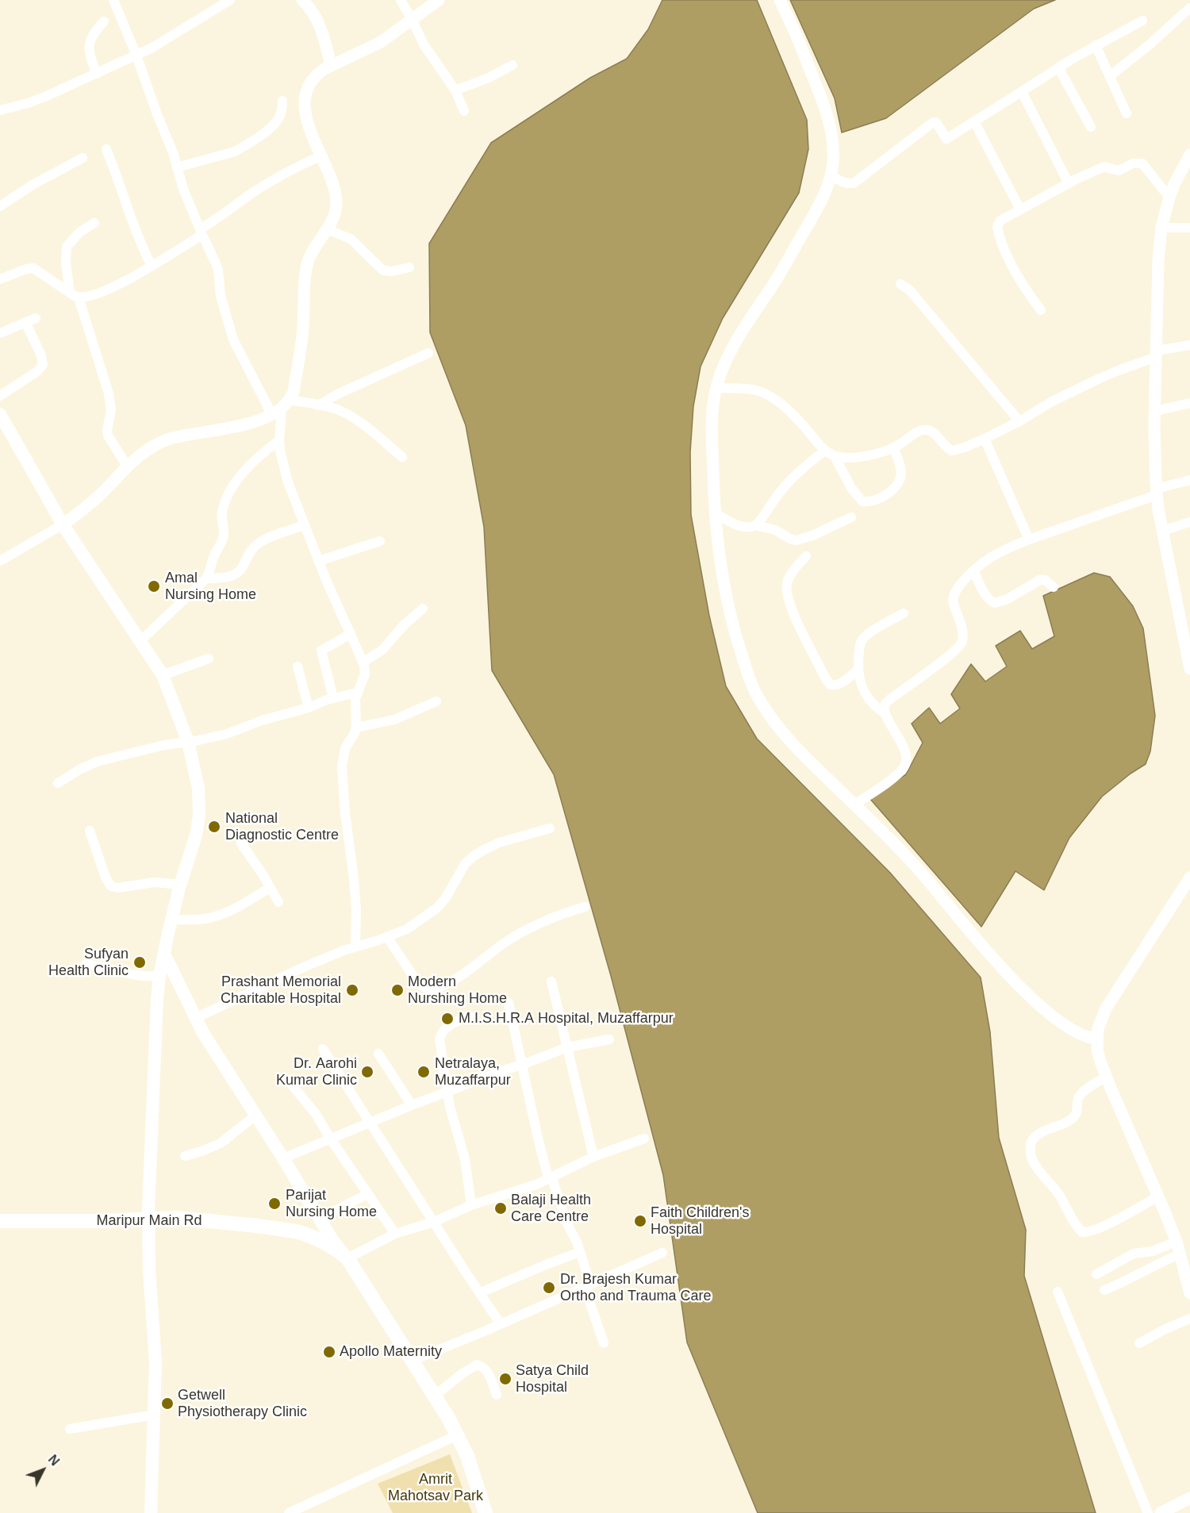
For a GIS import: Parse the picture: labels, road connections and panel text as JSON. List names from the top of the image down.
{
  "streets": {
    "main road": ["Maripur Main Rd"]
  },
  "parks": ["Amrit Mahotsav Park"],
  "places": [
    "Amal Nursing Home",
    "National Diagnostic Centre",
    "Sufyan Health Clinic",
    "Prashant Memorial Charitable Hospital",
    "Modern Nurshing Home",
    "M.I.S.H.R.A Hospital, Muzaffarpur",
    "Dr. Aarohi Kumar Clinic",
    "Netralaya, Muzaffarpur",
    "Parijat Nursing Home",
    "Balaji Health Care Centre",
    "Faith Children's Hospital",
    "Dr. Brajesh Kumar Ortho and Trauma Care",
    "Apollo Maternity",
    "Satya Child Hospital",
    "Getwell Physiotherapy Clinic"
  ],
  "north": "top right"
}
